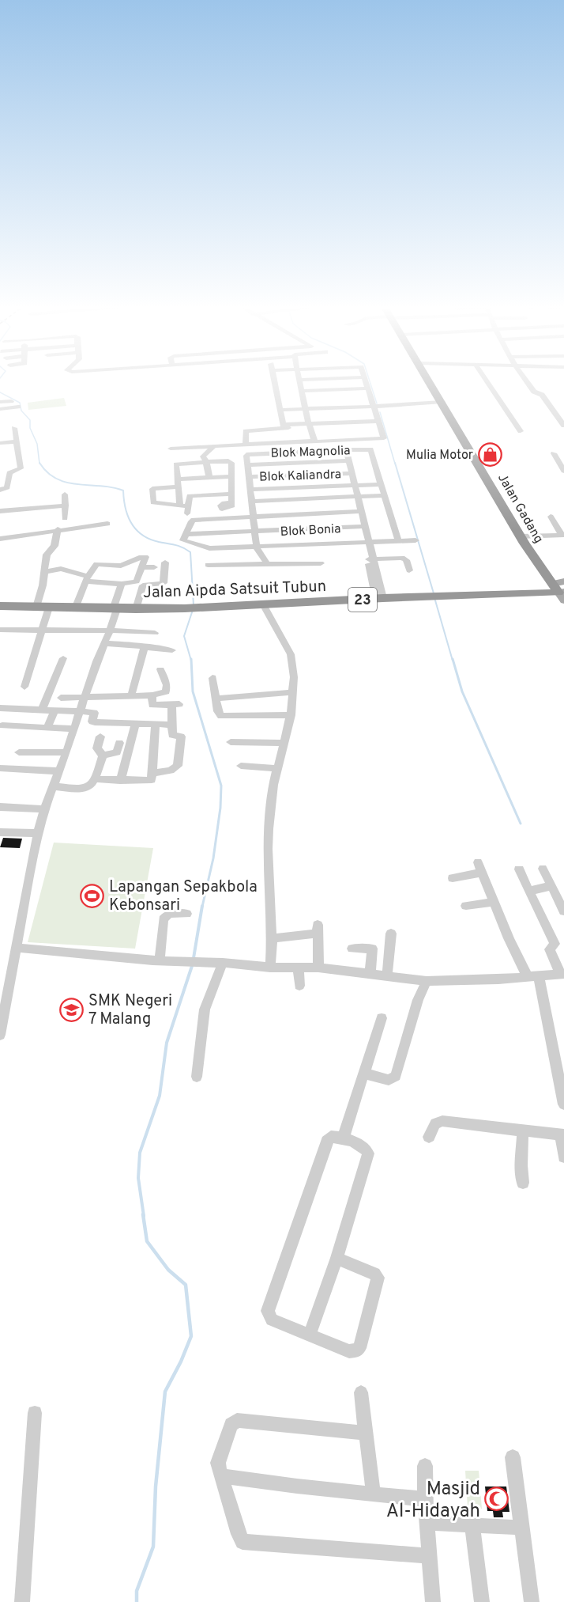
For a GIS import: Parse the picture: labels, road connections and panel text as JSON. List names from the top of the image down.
{
  "streets": {
    "highway": ["Jalan Gadang", "Jalan Aipda Satsuit Tubun", "23"],
    "street": ["Blok Magnolia", "Blok Kaliandra", "Blok Bonia"]
  },
  "crossings": [
    ["Jalan Gadang", "Jalan Aipda Satsuit Tubun"]
  ],
  "places": {
    "shop": ["Mulia Motor"],
    "sports": ["Lapangan Sepakbola Kebonsari"],
    "school or university": ["SMK Negeri 7 Malang"],
    "mosque": ["Masjid Al-Hidayah"]
  }
}
